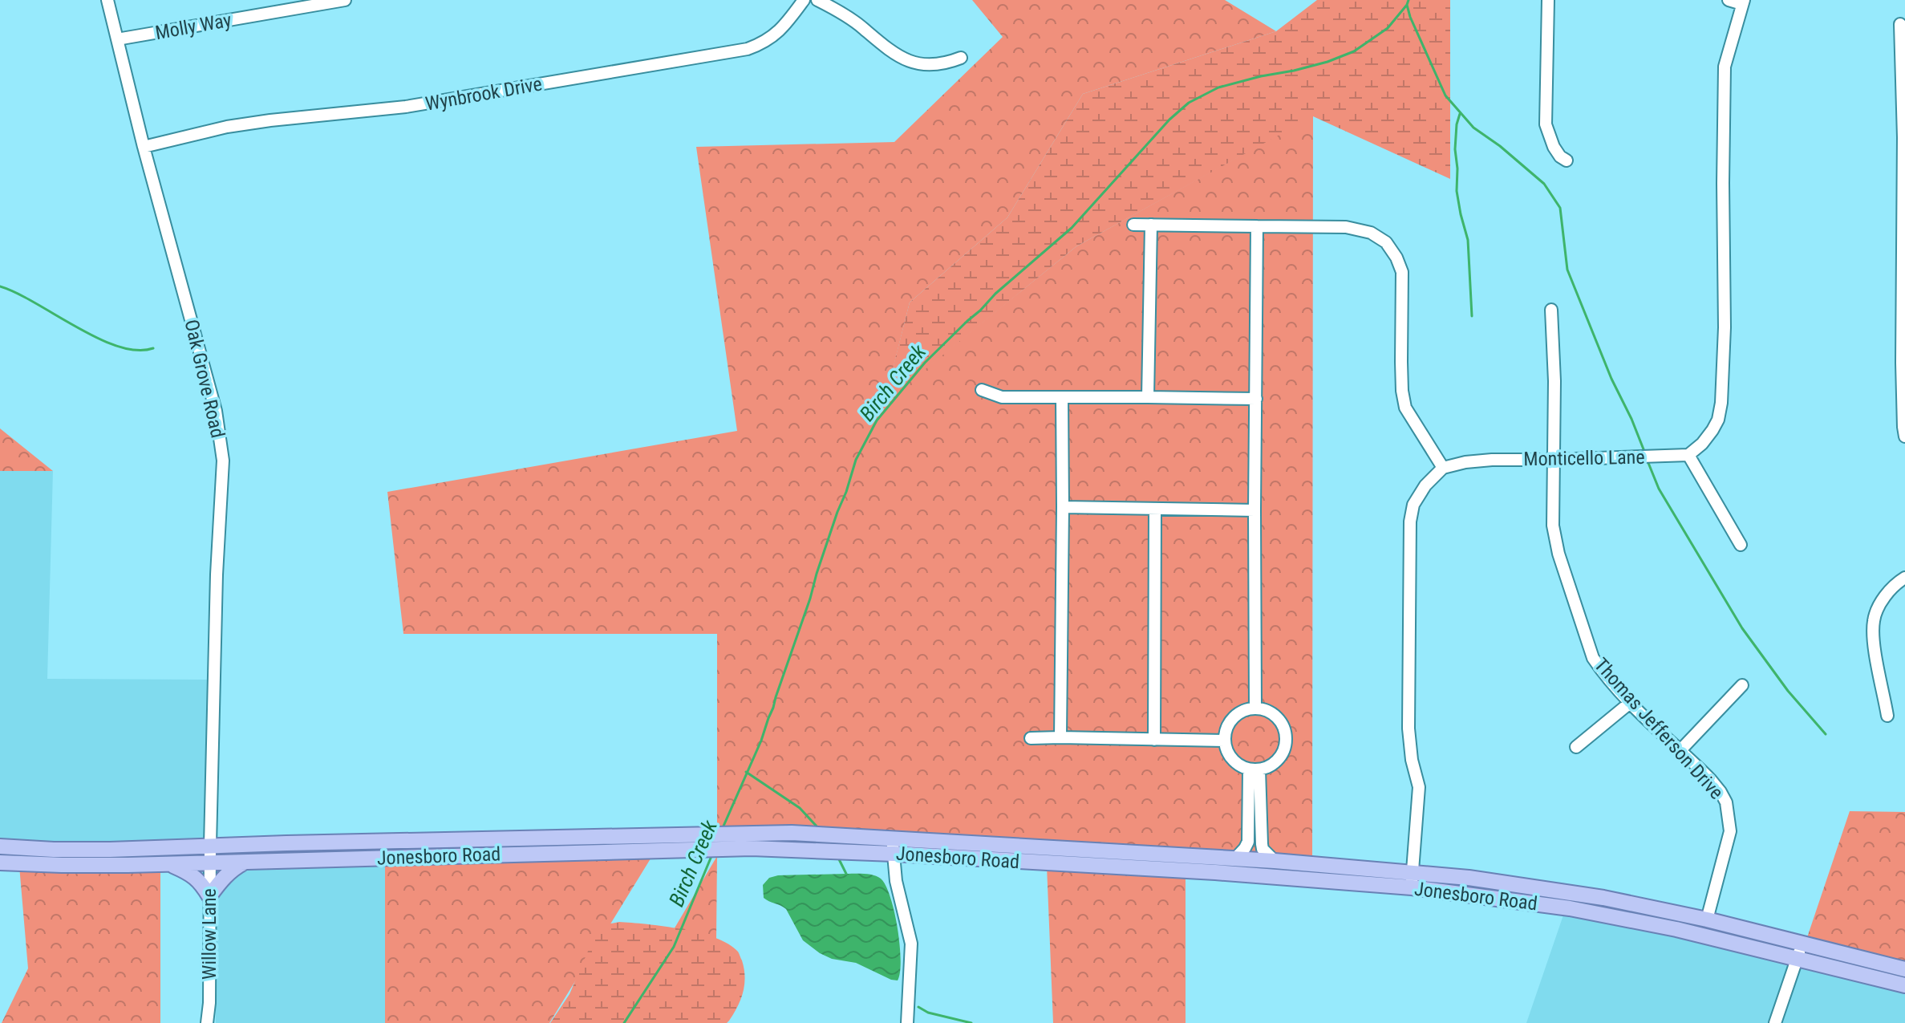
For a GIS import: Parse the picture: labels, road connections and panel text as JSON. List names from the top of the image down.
{
  "streets": {
    "main road": ["Jonesboro Road"],
    "street": [
      "Molly Way",
      "Wynbrook Drive",
      "Oak Grove Road",
      "Monticello Lane",
      "Thomas Jefferson Drive",
      "Willow Lane"
    ]
  },
  "crossings": [
    ["Molly Way", "Oak Grove Road"],
    ["Wynbrook Drive", "Oak Grove Road"],
    ["Oak Grove Road", "Jonesboro Road"],
    ["Oak Grove Road", "Willow Lane"],
    ["Monticello Lane", "Thomas Jefferson Drive"],
    ["Thomas Jefferson Drive", "Jonesboro Road"],
    ["Jonesboro Road", "Willow Lane"]
  ],
  "water": ["Birch Creek"]
}
